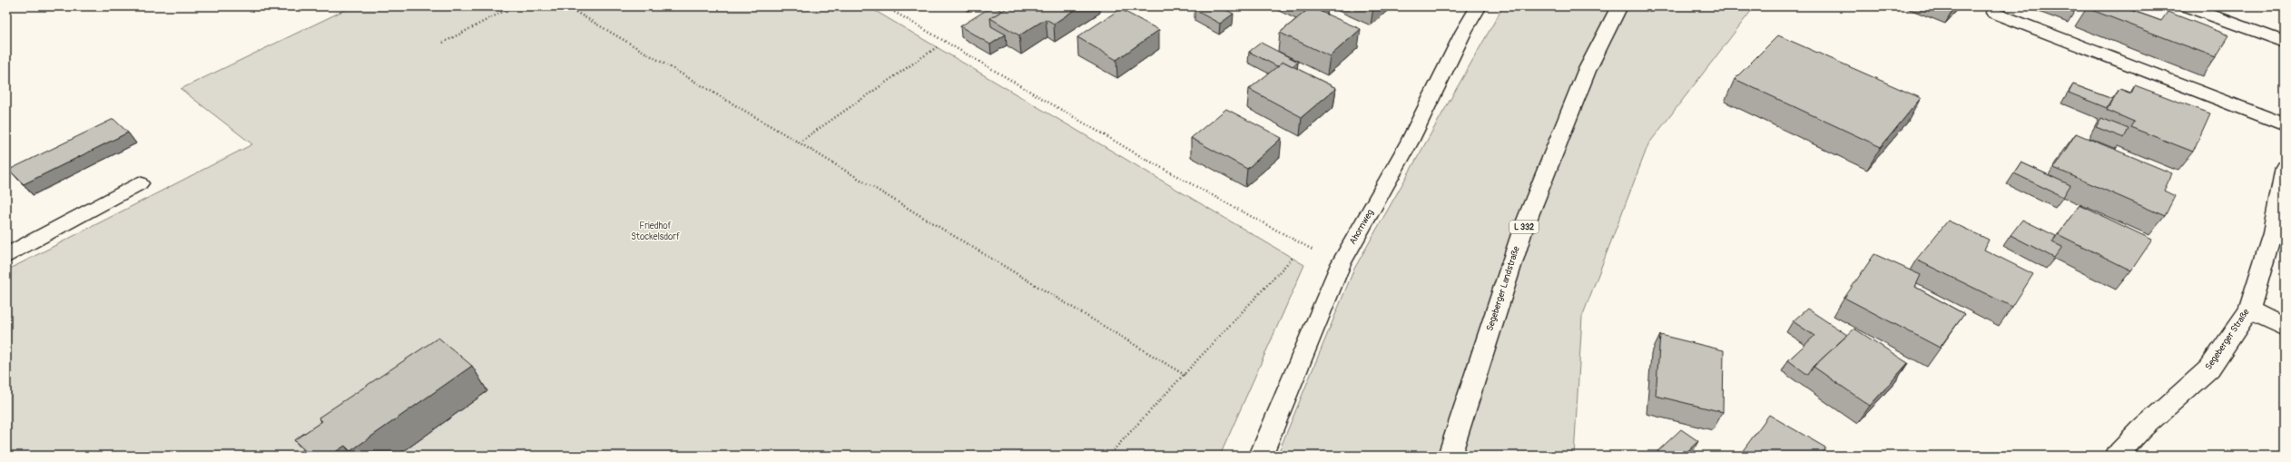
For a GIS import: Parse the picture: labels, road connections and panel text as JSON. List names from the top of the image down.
{
  "streets": {
    "street": [
      "Ahornweg",
      "L 332",
      "Segeberger Landstraße",
      "Segeberger Straße"
    ]
  },
  "parks": ["Friedhof Stockelsdorf"]
}
